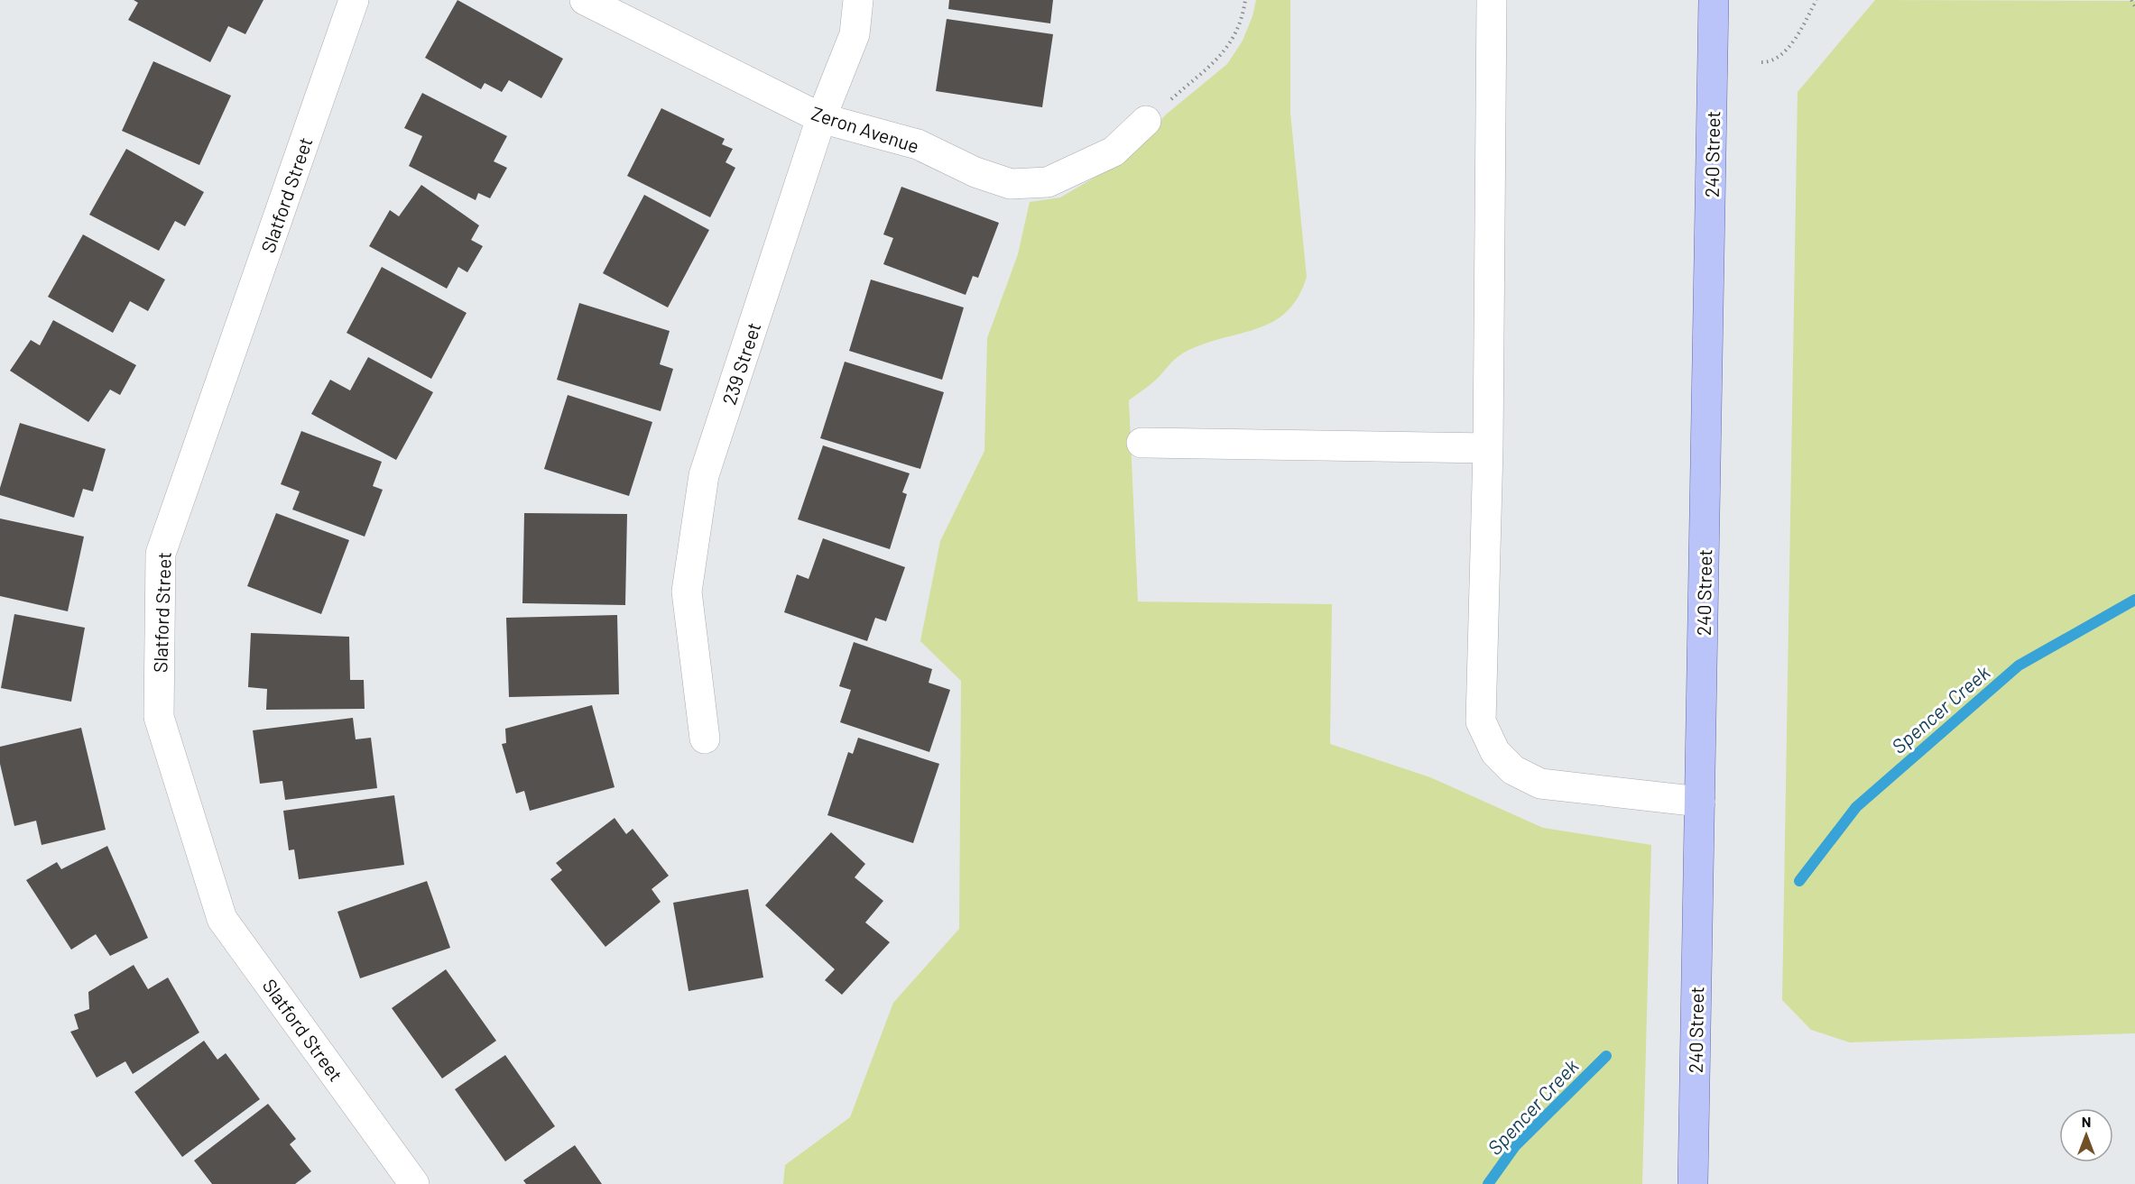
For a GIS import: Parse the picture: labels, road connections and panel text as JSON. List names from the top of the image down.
{
  "streets": {
    "main road": ["240 Street"],
    "street": ["Zeron Avenue", "Slatford Street", "239 Street"]
  },
  "crossings": [
    ["Zeron Avenue", "239 Street"]
  ],
  "water": ["Spencer Creek"],
  "north": "top"
}
